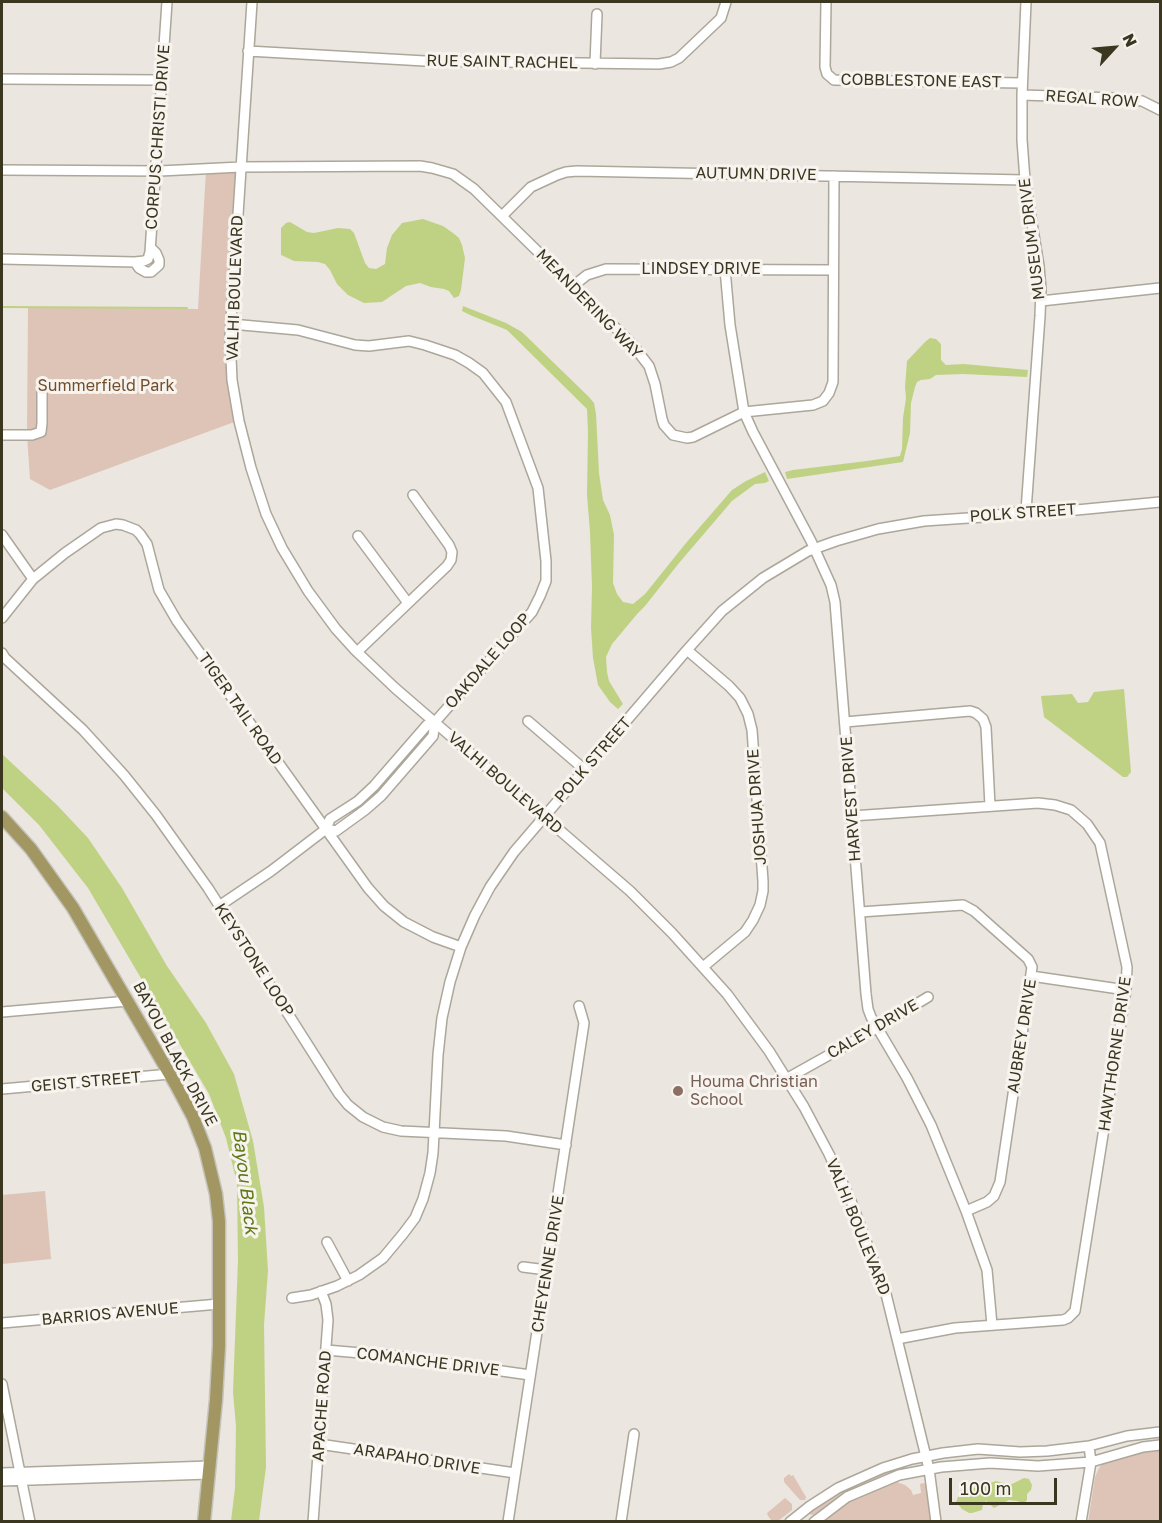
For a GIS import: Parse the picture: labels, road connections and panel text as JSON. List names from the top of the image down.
{
  "streets": {
    "main road": ["BAYOU BLACK DRIVE"],
    "street": [
      "RUE SAINT RACHEL",
      "COBBLESTONE EAST",
      "REGAL ROW",
      "CORPUS CHRISTI DRIVE",
      "AUTUMN DRIVE",
      "MUSEUM DRIVE",
      "LINDSEY DRIVE",
      "VALHI BOULEVARD",
      "MEANDERING WAY",
      "POLK STREET",
      "OAKDALE LOOP",
      "TIGER TAIL ROAD",
      "HARVEST DRIVE",
      "JOSHUA DRIVE",
      "KEYSTONE LOOP",
      "CALEY DRIVE",
      "AUBREY DRIVE",
      "HAWTHORNE DRIVE",
      "GEIST STREET",
      "CHEYENNE DRIVE",
      "BARRIOS AVENUE",
      "COMANCHE DRIVE",
      "APACHE ROAD",
      "ARAPAHO DRIVE"
    ]
  },
  "crossings": [
    ["RUE SAINT RACHEL", "VALHI BOULEVARD"],
    ["COBBLESTONE EAST", "MUSEUM DRIVE"],
    ["REGAL ROW", "MUSEUM DRIVE"],
    ["CORPUS CHRISTI DRIVE", "MEANDERING WAY"],
    ["AUTUMN DRIVE", "MUSEUM DRIVE"],
    ["AUTUMN DRIVE", "MEANDERING WAY"],
    ["MUSEUM DRIVE", "POLK STREET"],
    ["LINDSEY DRIVE", "MEANDERING WAY"],
    ["LINDSEY DRIVE", "HARVEST DRIVE"],
    ["VALHI BOULEVARD", "MEANDERING WAY"],
    ["VALHI BOULEVARD", "POLK STREET"],
    ["VALHI BOULEVARD", "OAKDALE LOOP"],
    ["VALHI BOULEVARD", "JOSHUA DRIVE"],
    ["VALHI BOULEVARD", "CALEY DRIVE"],
    ["VALHI BOULEVARD", "HAWTHORNE DRIVE"],
    ["MEANDERING WAY", "HARVEST DRIVE"],
    ["POLK STREET", "TIGER TAIL ROAD"],
    ["POLK STREET", "HARVEST DRIVE"],
    ["POLK STREET", "JOSHUA DRIVE"],
    ["POLK STREET", "KEYSTONE LOOP"],
    ["POLK STREET", "APACHE ROAD"],
    ["HARVEST DRIVE", "CALEY DRIVE"],
    ["HARVEST DRIVE", "AUBREY DRIVE"],
    ["HARVEST DRIVE", "HAWTHORNE DRIVE"],
    ["KEYSTONE LOOP", "CHEYENNE DRIVE"],
    ["BAYOU BLACK DRIVE", "GEIST STREET"],
    ["BAYOU BLACK DRIVE", "BARRIOS AVENUE"],
    ["CHEYENNE DRIVE", "COMANCHE DRIVE"],
    ["CHEYENNE DRIVE", "ARAPAHO DRIVE"],
    ["COMANCHE DRIVE", "APACHE ROAD"],
    ["APACHE ROAD", "ARAPAHO DRIVE"]
  ],
  "water": ["Bayou Black"],
  "parks": ["Summerfield Park"],
  "places": ["Houma Christian School"],
  "scale_bar": "100 m",
  "north": "top right"
}
